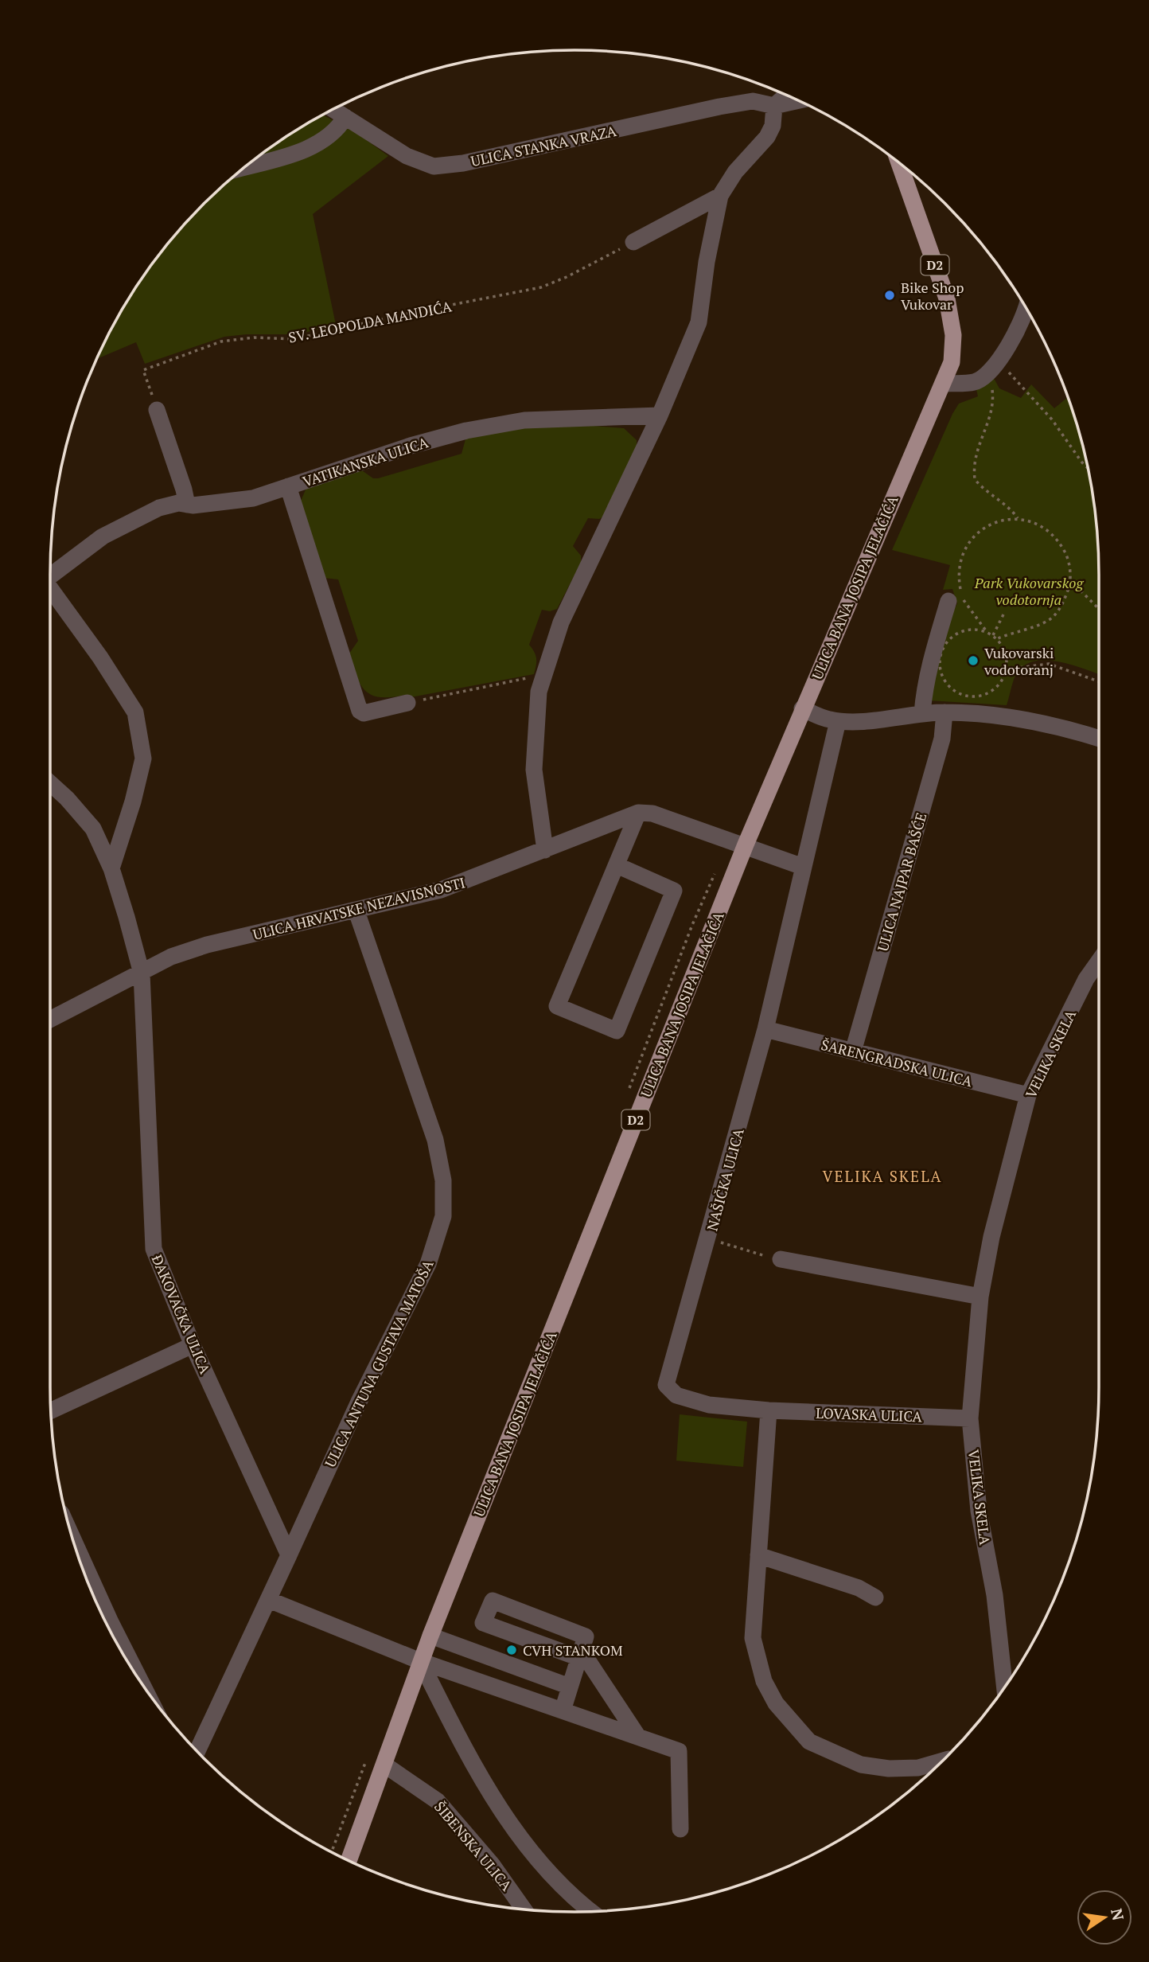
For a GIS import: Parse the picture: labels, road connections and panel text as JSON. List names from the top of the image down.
{
  "streets": {
    "main road": ["D2", "ULICA BANA JOSIPA JELAČIĆA"],
    "street": [
      "ULICA STANKA VRAZA",
      "VATIKANSKA ULICA",
      "ULICA NAJPAR BAŠĆE",
      "ULICA HRVATSKE NEZAVISNOSTI",
      "VELIKA SKELA",
      "ŠARENGRADSKA ULICA",
      "NAŠIČKA ULICA",
      "ĐAKOVAČKA ULICA",
      "ULICA ANTUNA GUSTAVA MATOŠA",
      "LOVASKA ULICA",
      "ŠIBENSKA ULICA"
    ],
    "path": ["SV. LEOPOLDA MANDIĆA"]
  },
  "crossings": [
    ["D2", "ULICA BANA JOSIPA JELAČIĆA"],
    ["ULICA BANA JOSIPA JELAČIĆA", "ŠIBENSKA ULICA"],
    ["ULICA NAJPAR BAŠĆE", "ŠARENGRADSKA ULICA"],
    ["ULICA HRVATSKE NEZAVISNOSTI", "ĐAKOVAČKA ULICA"],
    ["ULICA HRVATSKE NEZAVISNOSTI", "ULICA ANTUNA GUSTAVA MATOŠA"],
    ["VELIKA SKELA", "ŠARENGRADSKA ULICA"],
    ["VELIKA SKELA", "LOVASKA ULICA"],
    ["ŠARENGRADSKA ULICA", "NAŠIČKA ULICA"],
    ["NAŠIČKA ULICA", "LOVASKA ULICA"],
    ["ĐAKOVAČKA ULICA", "ULICA ANTUNA GUSTAVA MATOŠA"]
  ],
  "districts": ["VELIKA SKELA"],
  "parks": ["Park Vukovarskog vodotornja"],
  "places": ["Bike Shop Vukovar", "Vukovarski vodotoranj", "CVH STANKOM"],
  "north": "right"
}
